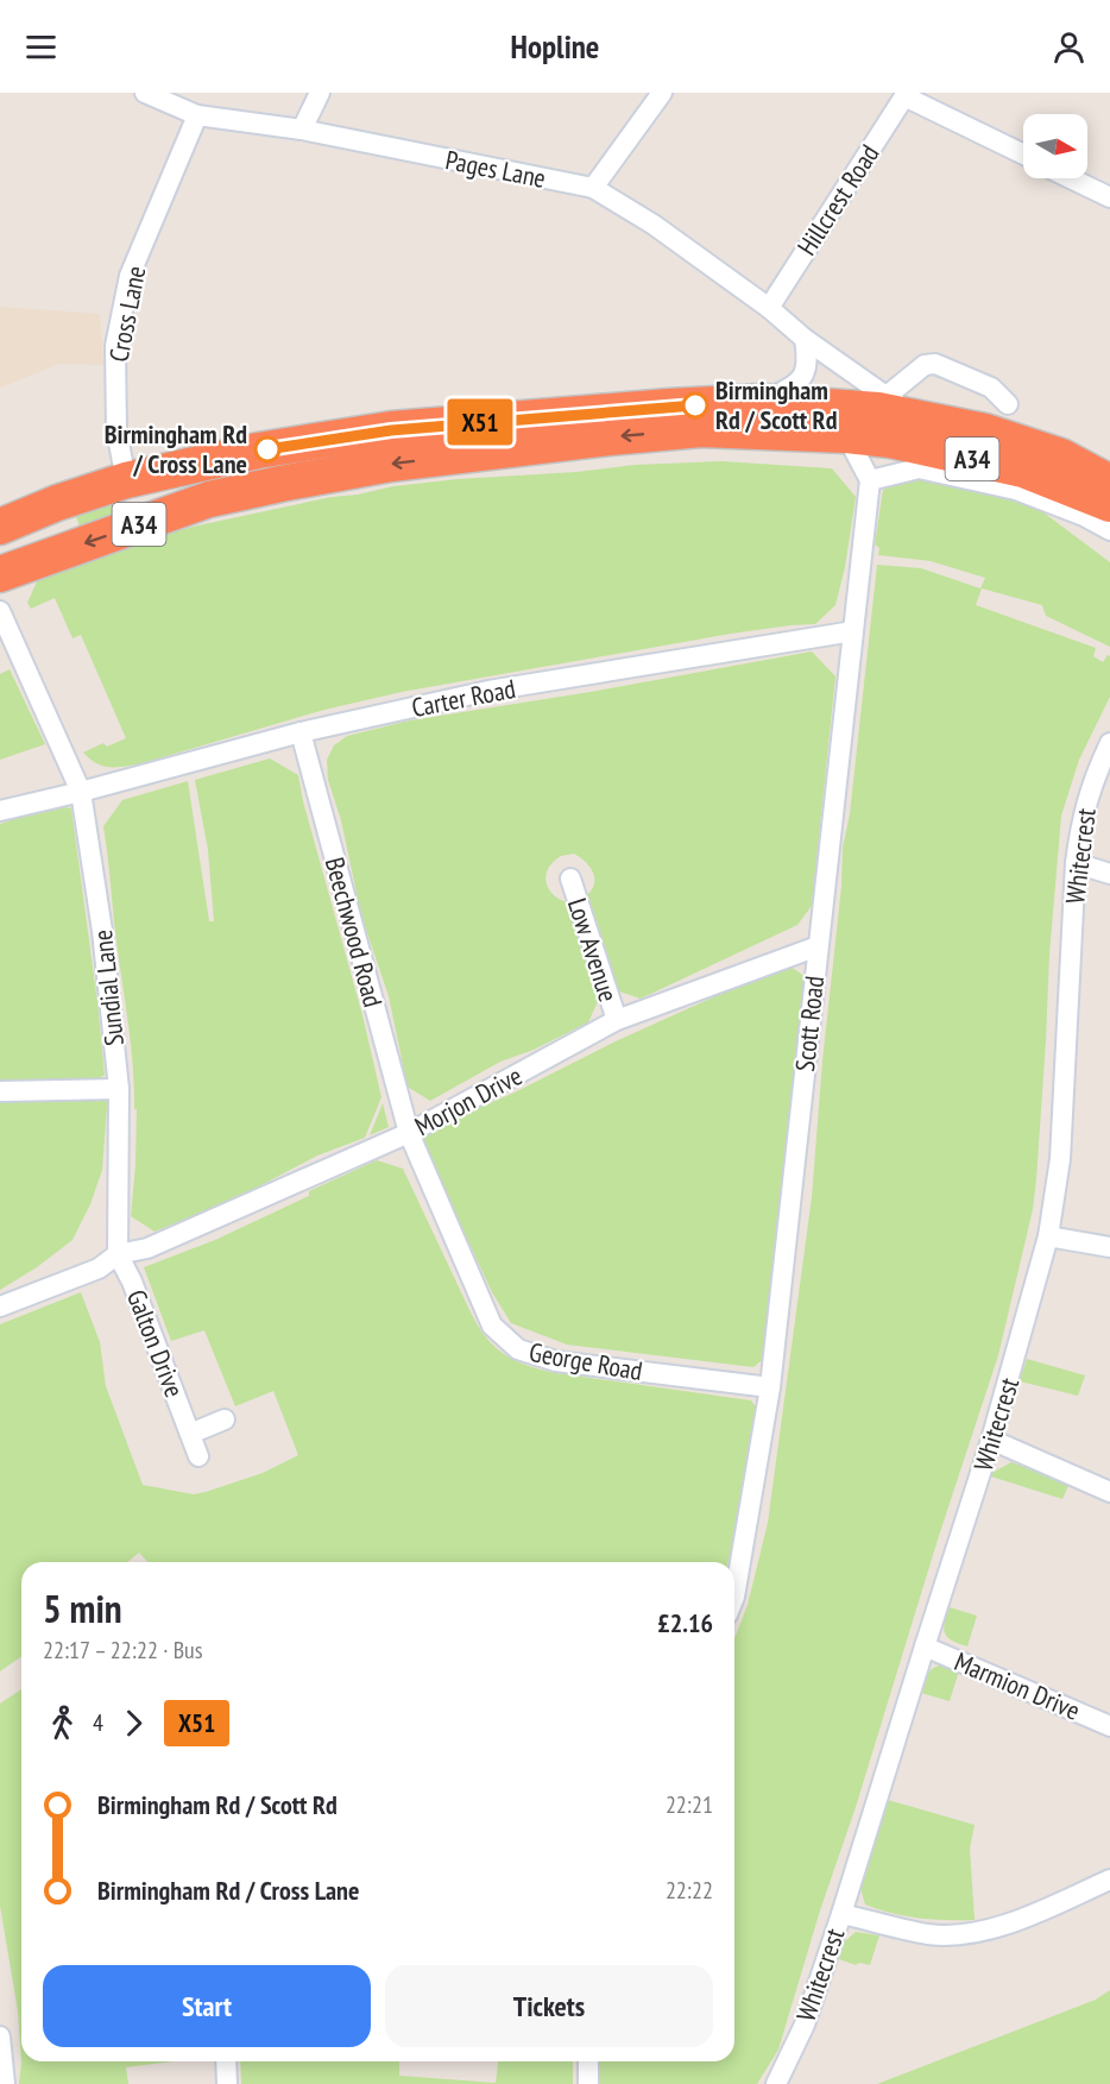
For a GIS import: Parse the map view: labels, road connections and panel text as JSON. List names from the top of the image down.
{
  "streets": {
    "highway": ["A34"],
    "street": [
      "Pages Lane",
      "Hillcrest Road",
      "Cross Lane",
      "Carter Road",
      "Whitecrest",
      "Beechwood Road",
      "Low Avenue",
      "Sundial Lane",
      "Scott Road",
      "Morjon Drive",
      "Galton Drive",
      "George Road",
      "Marmion Drive"
    ]
  },
  "crossings": [
    ["Pages Lane", "Hillcrest Road"],
    ["Pages Lane", "Cross Lane"],
    ["Pages Lane", "A34"],
    ["Cross Lane", "A34"],
    ["Carter Road", "Beechwood Road"],
    ["Carter Road", "Sundial Lane"],
    ["Carter Road", "Scott Road"],
    ["Whitecrest", "Marmion Drive"],
    ["Beechwood Road", "Morjon Drive"],
    ["Beechwood Road", "George Road"],
    ["Low Avenue", "Morjon Drive"],
    ["Sundial Lane", "Morjon Drive"],
    ["Sundial Lane", "Galton Drive"],
    ["Scott Road", "Morjon Drive"],
    ["Scott Road", "George Road"],
    ["Morjon Drive", "Galton Drive"],
    ["Morjon Drive", "George Road"]
  ],
  "places": ["Birmingham Rd / Scott Rd", "Birmingham Rd / Cross Lane"],
  "lines": ["bus line X51"],
  "north": "right",
  "page": {
    "header": "Hopline",
    "on_map": "X51",
    "heading": ["5 min", "22:17 – 22:22 · Bus", "£2.16"],
    "legs": ["4", "X51"],
    "list": [
      {
        "name": "Birmingham Rd / Scott Rd",
        "value": "22:21"
      },
      {
        "name": "Birmingham Rd / Cross Lane",
        "value": "22:22"
      }
    ],
    "buttons": ["Start", "Tickets"]
  }
}
